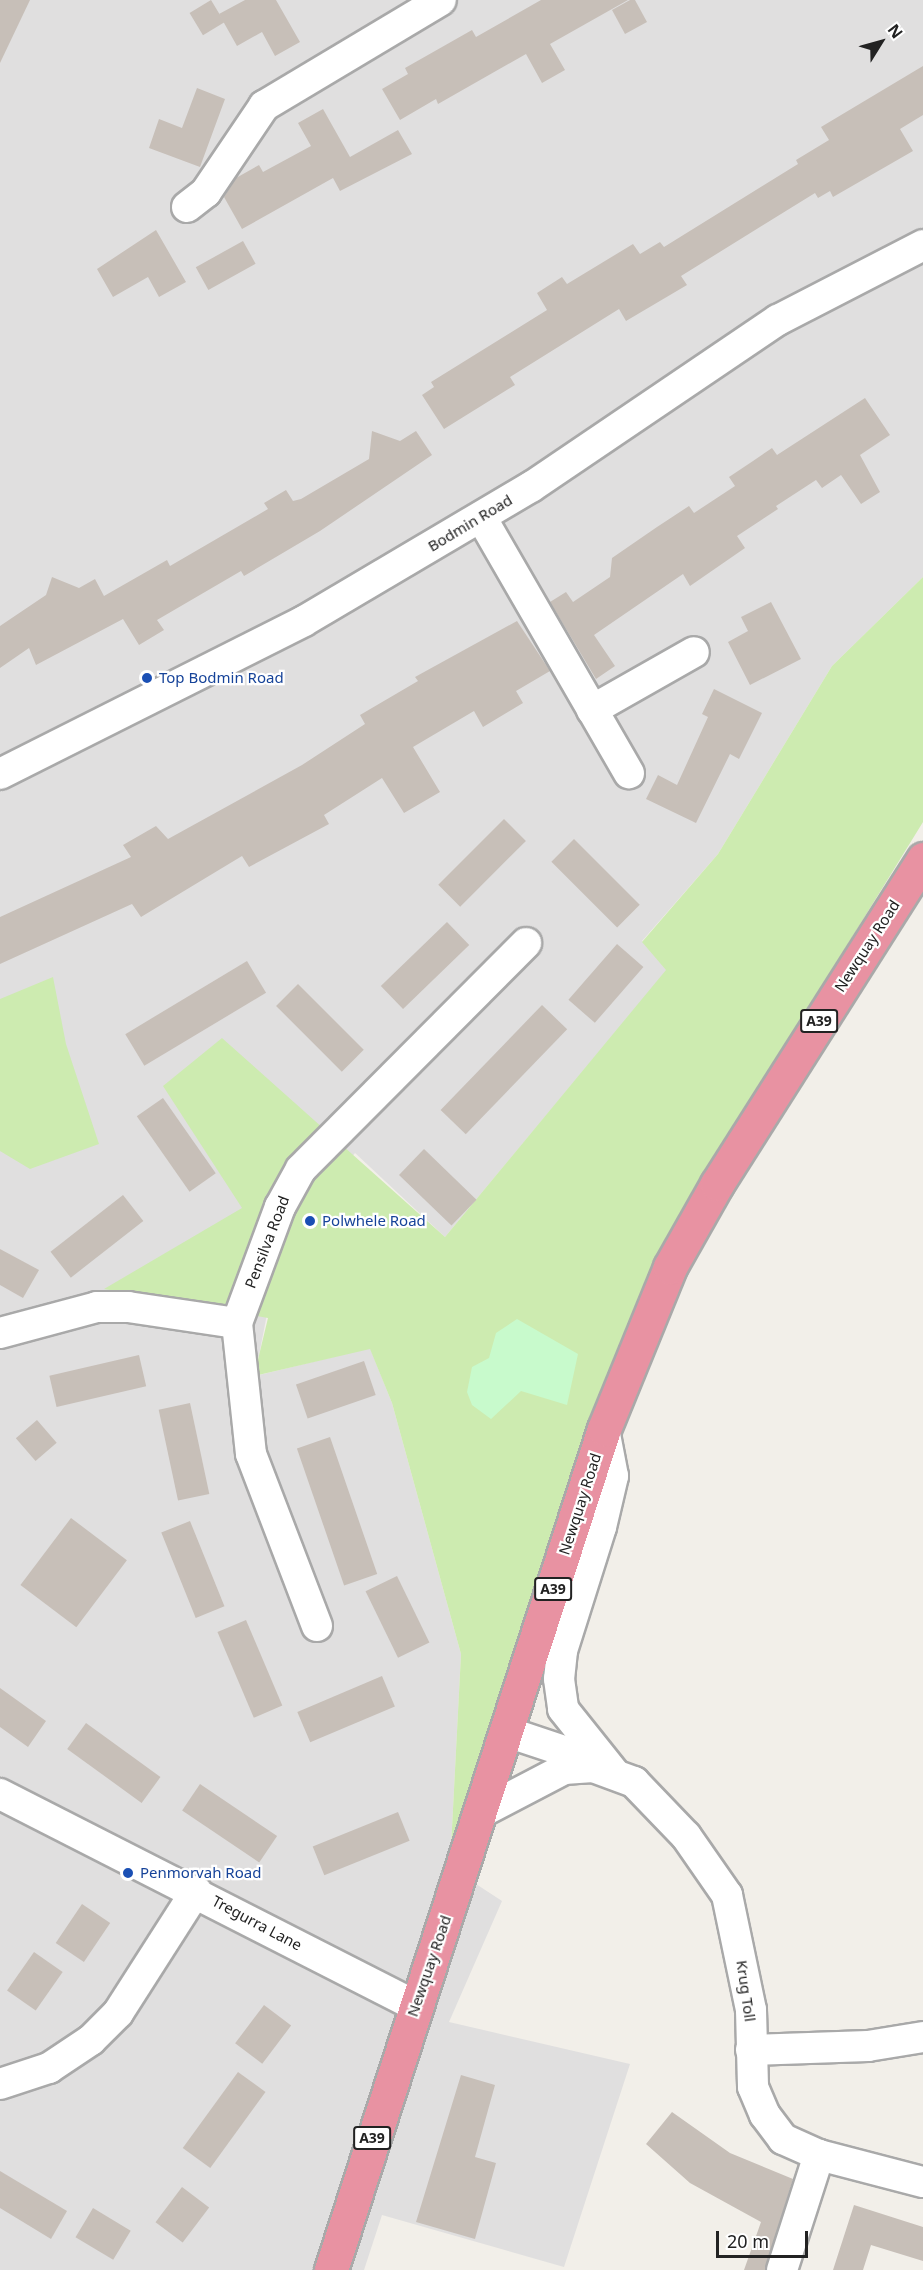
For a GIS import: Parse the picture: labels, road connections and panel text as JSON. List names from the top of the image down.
{
  "streets": {
    "highway": ["Newquay Road", "A39"],
    "street": [
      "Bodmin Road",
      "Pensilva Road",
      "Tregurra Lane",
      "Krug Toll"
    ]
  },
  "crossings": [
    ["Newquay Road", "Tregurra Lane"],
    ["Newquay Road", "Krug Toll"]
  ],
  "places": ["Top Bodmin Road", "Polwhele Road", "Penmorvah Road"],
  "scale_bar": "20 m",
  "north": "top right"
}
